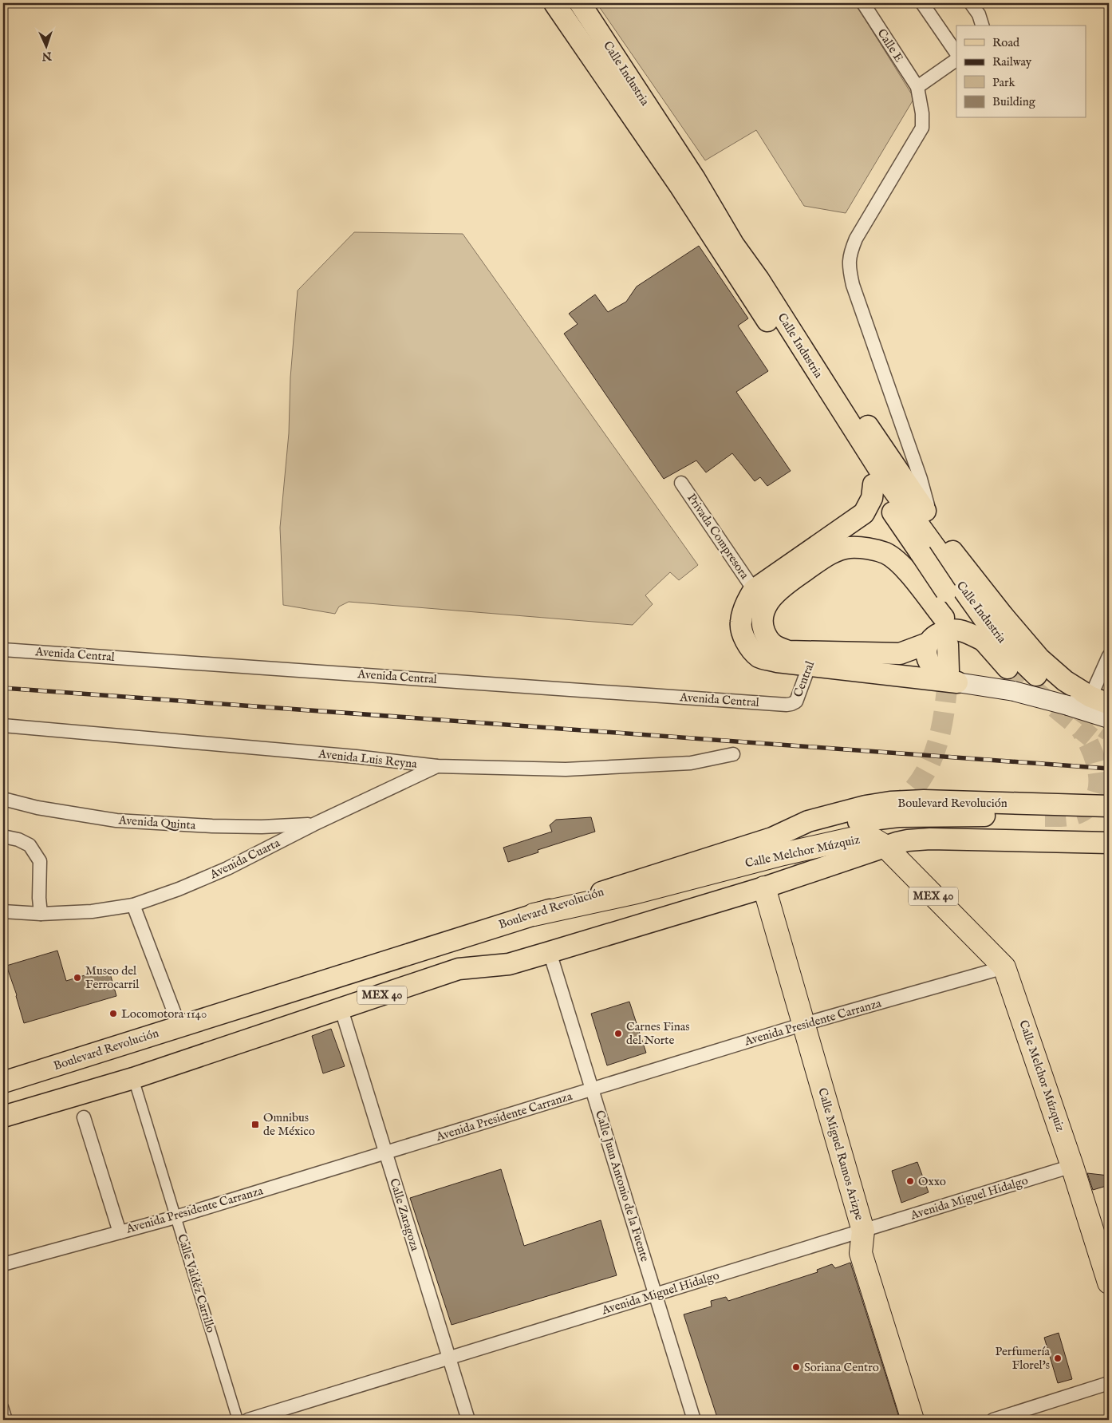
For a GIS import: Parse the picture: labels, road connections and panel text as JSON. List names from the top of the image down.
{
  "streets": {
    "highway": ["Calle Melchor Múzquiz", "MEX 40", "Calle Miguel Ramos Arizpe"],
    "main road": ["Calle Industria", "Boulevard Revolución"],
    "street": [
      "Calle E",
      "Privada Compresora",
      "Avenida Central",
      "Central",
      "Avenida Luis Reyna",
      "Avenida Quinta",
      "Avenida Cuarta",
      "Avenida Presidente Carranza",
      "Calle Juan Antonio de la Fuente",
      "Avenida Miguel Hidalgo",
      "Calle Zaragoza",
      "Calle Valdéz Carrillo"
    ]
  },
  "crossings": [
    ["Avenida Central", "Central"],
    ["Avenida Luis Reyna", "Avenida Cuarta"],
    ["Boulevard Revolución", "Calle Melchor Múzquiz"],
    ["Avenida Quinta", "Avenida Cuarta"],
    ["Calle Melchor Múzquiz", "MEX 40"],
    ["Calle Melchor Múzquiz", "Avenida Presidente Carranza"],
    ["Calle Melchor Múzquiz", "Avenida Miguel Hidalgo"],
    ["MEX 40", "Calle Miguel Ramos Arizpe"],
    ["MEX 40", "Calle Juan Antonio de la Fuente"],
    ["MEX 40", "Calle Zaragoza"],
    ["MEX 40", "Calle Valdéz Carrillo"],
    ["Avenida Presidente Carranza", "Calle Miguel Ramos Arizpe"],
    ["Avenida Presidente Carranza", "Calle Juan Antonio de la Fuente"],
    ["Avenida Presidente Carranza", "Calle Zaragoza"],
    ["Avenida Presidente Carranza", "Calle Valdéz Carrillo"],
    ["Calle Miguel Ramos Arizpe", "Avenida Miguel Hidalgo"],
    ["Calle Juan Antonio de la Fuente", "Avenida Miguel Hidalgo"],
    ["Avenida Miguel Hidalgo", "Calle Zaragoza"]
  ],
  "places": {
    "other": [
      "Museo del Ferrocarril",
      "Locomotora 1140",
      "Carnes Finas del Norte",
      "Oxxo",
      "Perfumería Florel's",
      "Soriana Centro"
    ],
    "transit": ["Omnibus de México"]
  },
  "legend": [
    "Road",
    "Railway",
    "Park",
    "Building"
  ],
  "north": "bottom"
}
